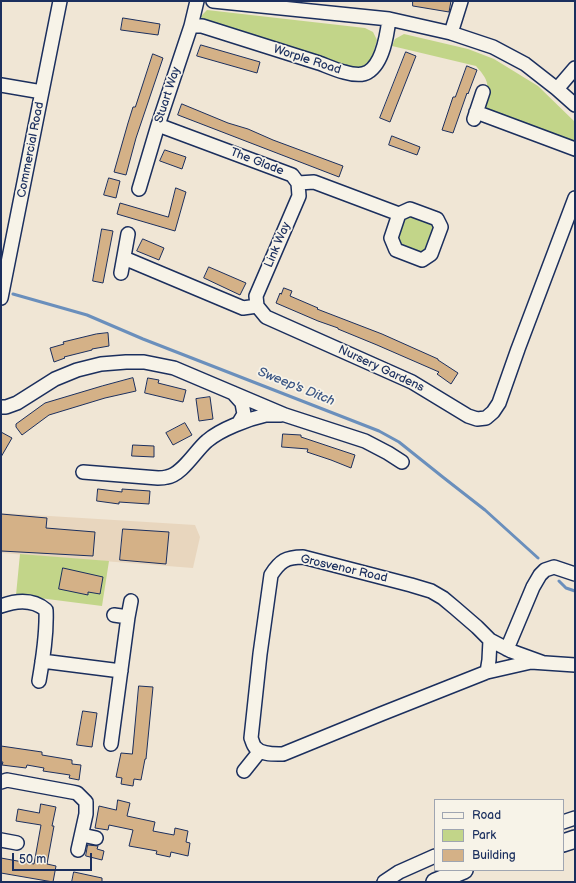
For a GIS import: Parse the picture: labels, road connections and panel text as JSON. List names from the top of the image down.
{
  "streets": {
    "street": [
      "Worple Road",
      "Stuart Way",
      "Commercial Road",
      "The Glade",
      "Link Way",
      "Nursery Gardens",
      "Grosvenor Road"
    ]
  },
  "crossings": [
    ["Worple Road", "Stuart Way"],
    ["Stuart Way", "The Glade"],
    ["The Glade", "Link Way"],
    ["Link Way", "Nursery Gardens"]
  ],
  "water": ["Sweep's Ditch"],
  "legend": ["Road", "Park", "Building"],
  "scale_bar": "50 m"
}
